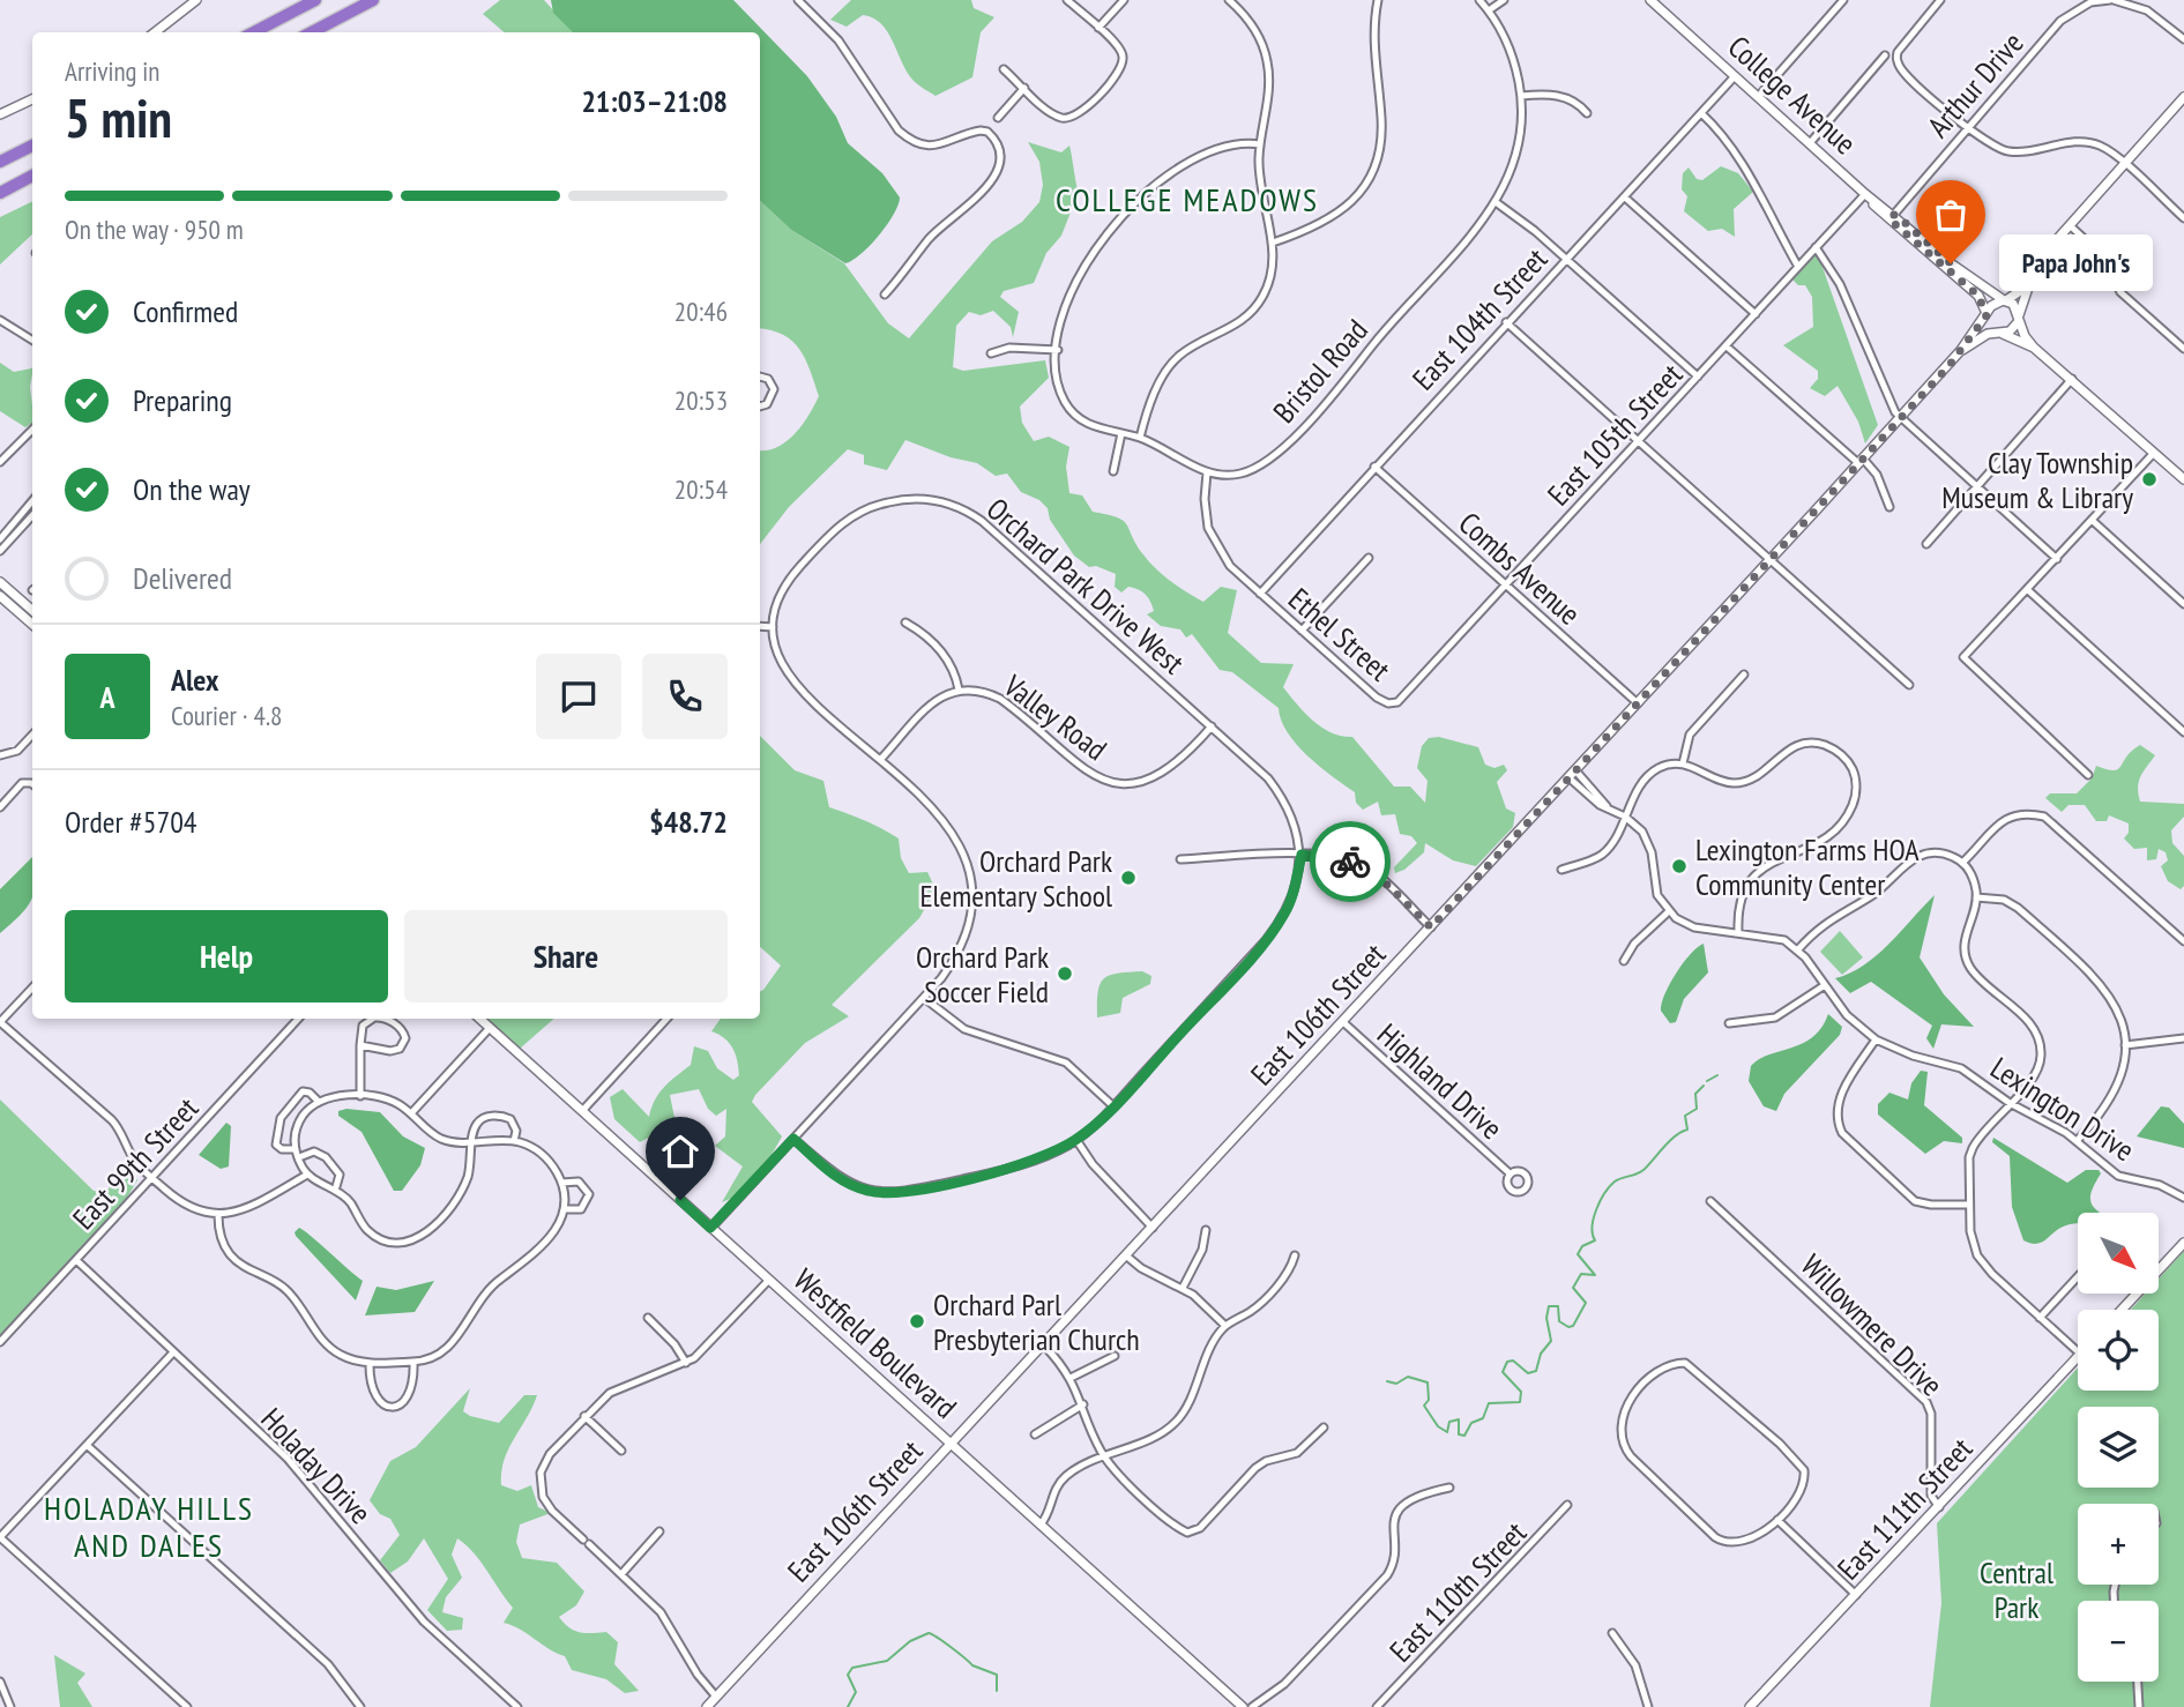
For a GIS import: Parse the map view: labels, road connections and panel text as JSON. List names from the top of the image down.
{
  "streets": {
    "main road": [
      "College Avenue",
      "East 106th Street",
      "Westfield Boulevard",
      "East 111th Street"
    ],
    "street": [
      "Arthur Drive",
      "East 104th Street",
      "Bristol Road",
      "East 105th Street",
      "Combs Avenue",
      "Orchard Park Drive West",
      "Ethel Street",
      "Valley Road",
      "Highland Drive",
      "Lexington Drive",
      "East 99th Street",
      "Willowmere Drive",
      "Holaday Drive",
      "East 110th Street"
    ]
  },
  "crossings": [
    ["Arthur Drive", "College Avenue"],
    ["College Avenue", "East 104th Street"],
    ["College Avenue", "East 105th Street"],
    ["College Avenue", "East 106th Street"],
    ["East 104th Street", "Combs Avenue"],
    ["East 104th Street", "Ethel Street"],
    ["Bristol Road", "Ethel Street"],
    ["East 105th Street", "Combs Avenue"],
    ["East 105th Street", "Ethel Street"],
    ["Combs Avenue", "East 106th Street"],
    ["Orchard Park Drive West", "Valley Road"],
    ["East 106th Street", "Highland Drive"],
    ["East 106th Street", "Westfield Boulevard"],
    ["East 99th Street", "Holaday Drive"],
    ["Willowmere Drive", "East 111th Street"]
  ],
  "districts": ["COLLEGE MEADOWS", "HOLADAY HILLS AND DALES"],
  "parks": ["Central Park"],
  "places": [
    "Papa John's",
    "Clay Township Museum & Library",
    "Lexington Farms HOA Community Center",
    "Orchard Park Elementary School",
    "Orchard Park Soccer Field",
    "Orchard Parl Presbyterian Church"
  ],
  "north": "bottom right",
  "page": {
    "heading": ["5 min", "Arriving in", "21:03–21:08"],
    "panel": [
      "Alex",
      "Courier · 4.8",
      "Order #5704",
      "$48.72"
    ],
    "bar": "On the way · 950 m",
    "bubble": "Papa John's",
    "list": [
      ["Confirmed", "20:46"],
      ["Preparing", "20:53"],
      ["On the way", "20:54"],
      "Delivered"
    ],
    "round": "A",
    "buttons": ["Help", "Share"],
    "map_buttons": ["+", "−"]
  }
}
